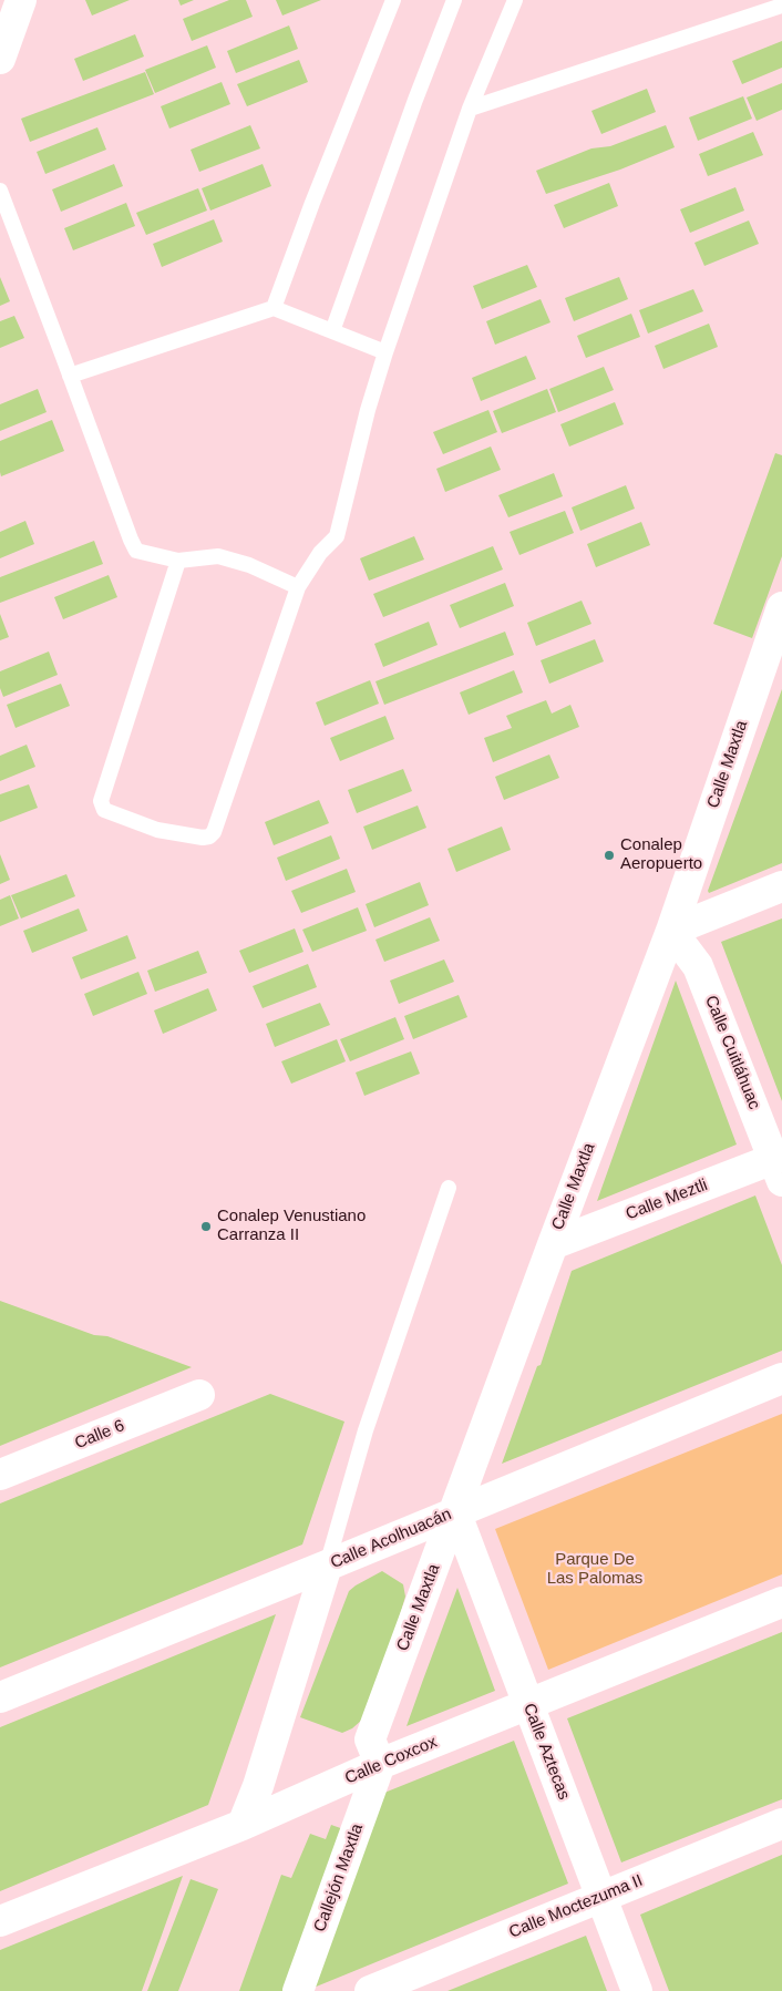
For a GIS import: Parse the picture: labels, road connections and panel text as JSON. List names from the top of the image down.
{
  "streets": {
    "street": [
      "Calle Maxtla",
      "Calle Cuitláhuac",
      "Calle Meztli",
      "Calle 6",
      "Calle Acolhuacán",
      "Calle Aztecas",
      "Calle Coxcox",
      "Callejón Maxtla",
      "Calle Moctezuma II"
    ]
  },
  "crossings": [
    ["Calle Maxtla", "Calle Cuitláhuac"],
    ["Calle Maxtla", "Calle Meztli"],
    ["Calle Maxtla", "Calle Acolhuacán"],
    ["Calle Maxtla", "Calle Aztecas"],
    ["Calle Maxtla", "Calle Coxcox"],
    ["Calle Maxtla", "Callejón Maxtla"],
    ["Calle Cuitláhuac", "Calle Meztli"],
    ["Calle Acolhuacán", "Calle Aztecas"],
    ["Calle Aztecas", "Calle Coxcox"],
    ["Calle Aztecas", "Calle Moctezuma II"],
    ["Calle Coxcox", "Callejón Maxtla"]
  ],
  "parks": ["Parque De Las Palomas"],
  "places": ["Conalep Aeropuerto", "Conalep Venustiano Carranza II"]
}
